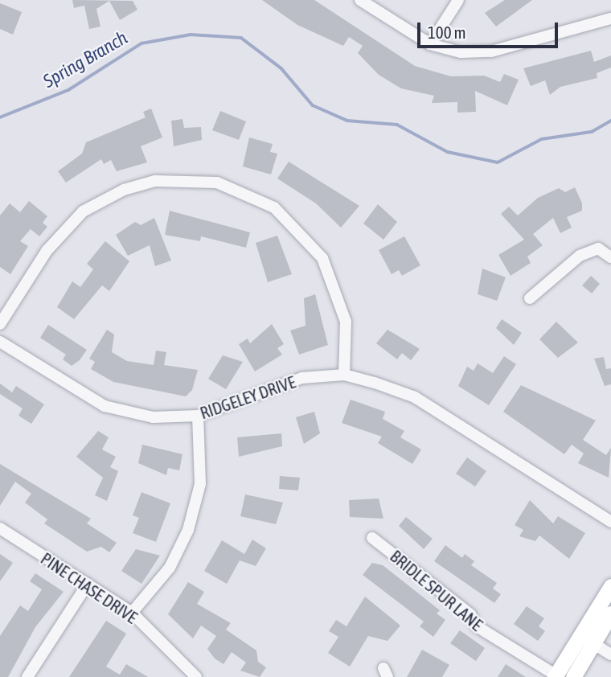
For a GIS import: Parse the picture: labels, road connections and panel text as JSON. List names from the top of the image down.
{
  "streets": {
    "street": ["RIDGELEY DRIVE", "PINE CHASE DRIVE", "BRIDLE SPUR LANE"]
  },
  "water": ["Spring Branch"],
  "scale_bar": "100 m"
}
